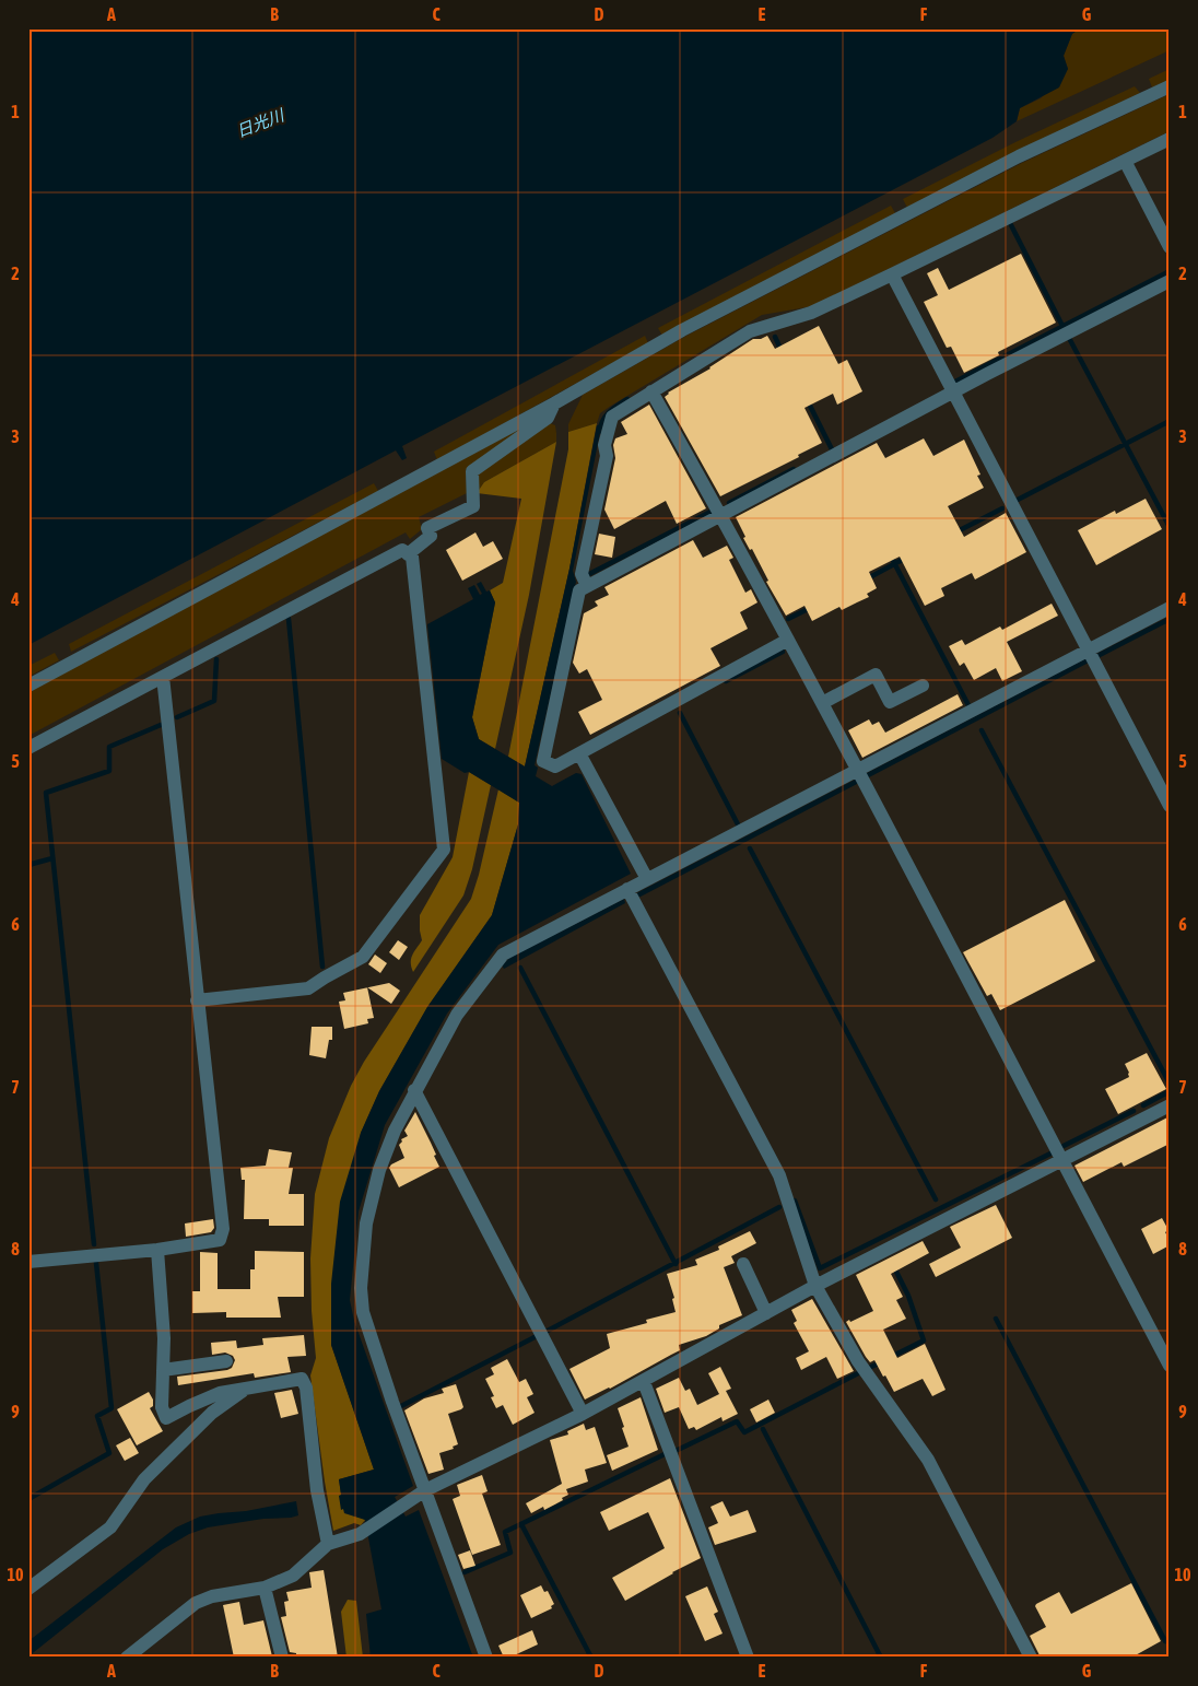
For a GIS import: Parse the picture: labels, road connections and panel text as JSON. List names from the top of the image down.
{
  "water": ["日光川"],
  "grid": {
    "columns": [
      "A",
      "B",
      "C",
      "D",
      "E",
      "F",
      "G"
    ],
    "rows": [
      "1",
      "2",
      "3",
      "4",
      "5",
      "6",
      "7",
      "8",
      "9",
      "10"
    ]
  }
}
